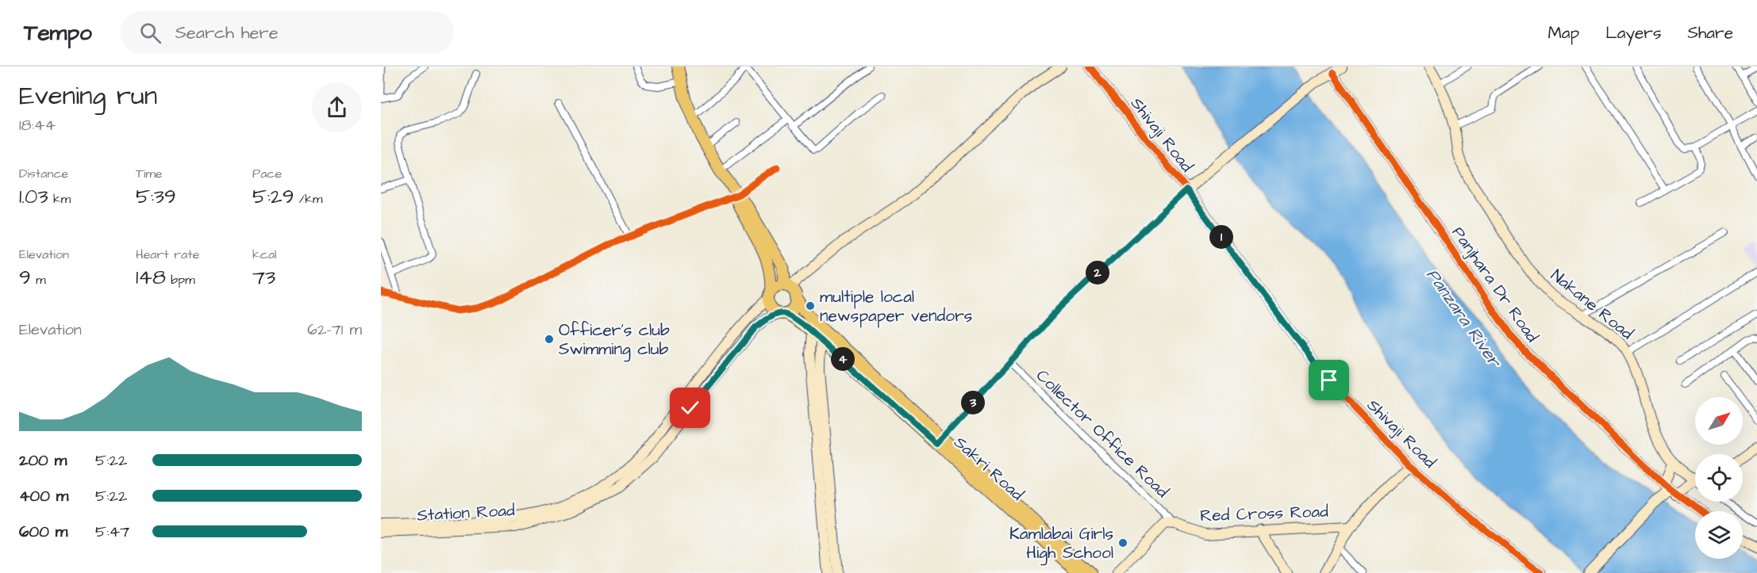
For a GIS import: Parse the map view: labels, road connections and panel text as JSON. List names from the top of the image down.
{
  "streets": {
    "main road": ["Sakri Road"],
    "street": [
      "Shivaji Road",
      "Panjhara Dr Road",
      "Nakane Road",
      "Collector Office Road",
      "Station Road",
      "Red Cross Road"
    ]
  },
  "crossings": [
    ["Shivaji Road", "Red Cross Road"],
    ["Collector Office Road", "Red Cross Road"],
    ["Sakri Road", "Station Road"]
  ],
  "water": ["Panzara River"],
  "places": ["multiple local newspaper vendors", "Officer's club Swimming club", "Kamlabai Girls High School"],
  "north": "top right",
  "page": {
    "header": "Tempo",
    "search": "Search here",
    "nav": ["Map", "Layers", "Share"],
    "heading": ["Evening run", "18:44"],
    "stats": [
      ["Distance", "1.03 km"],
      ["Time", "5:39"],
      ["Pace", "5:29 /km"],
      ["Elevation", "9 m"],
      ["Heart rate", "148 bpm"],
      ["kcal", "73"]
    ],
    "pins": [
      "1",
      "2",
      "4",
      "3"
    ],
    "chart": ["Elevation", "62–71 m"],
    "list": [
      {
        "name": "200 m",
        "note": "5:22"
      },
      {
        "name": "400 m",
        "note": "5:22"
      },
      {
        "name": "600 m",
        "note": "5:47"
      }
    ]
  }
}
